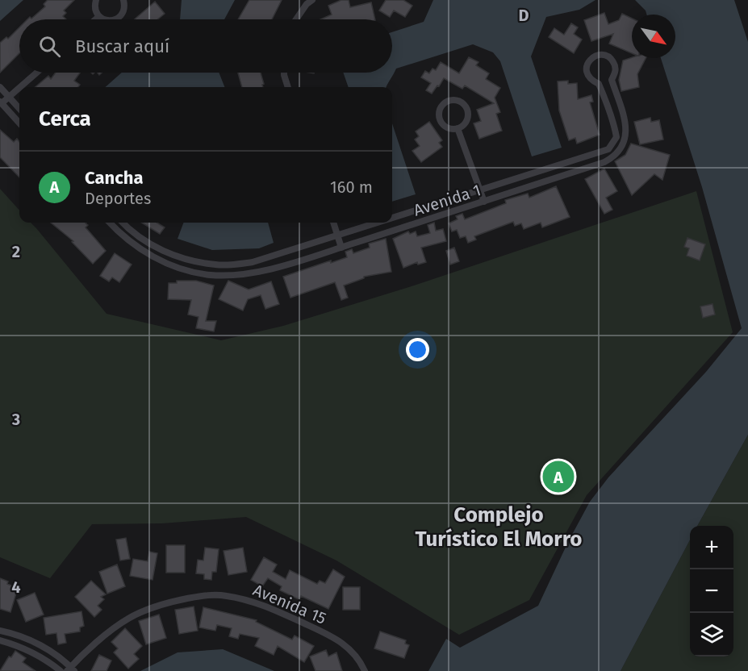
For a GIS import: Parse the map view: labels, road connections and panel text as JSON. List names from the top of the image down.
{
  "streets": {
    "street": ["Avenida 1", "Avenida 15"]
  },
  "districts": ["Complejo Turístico El Morro"],
  "north": "bottom right",
  "page": {
    "search": "Buscar aquí",
    "heading": "Cerca",
    "list": [
      {
        "mark": "A",
        "name": "Cancha",
        "note": "Deportes",
        "value": "160 m"
      }
    ],
    "pins": "A",
    "map_buttons": ["+", "−"]
  },
  "grid": {
    "columns": ["D"],
    "rows": ["2", "3", "4"]
  }
}
